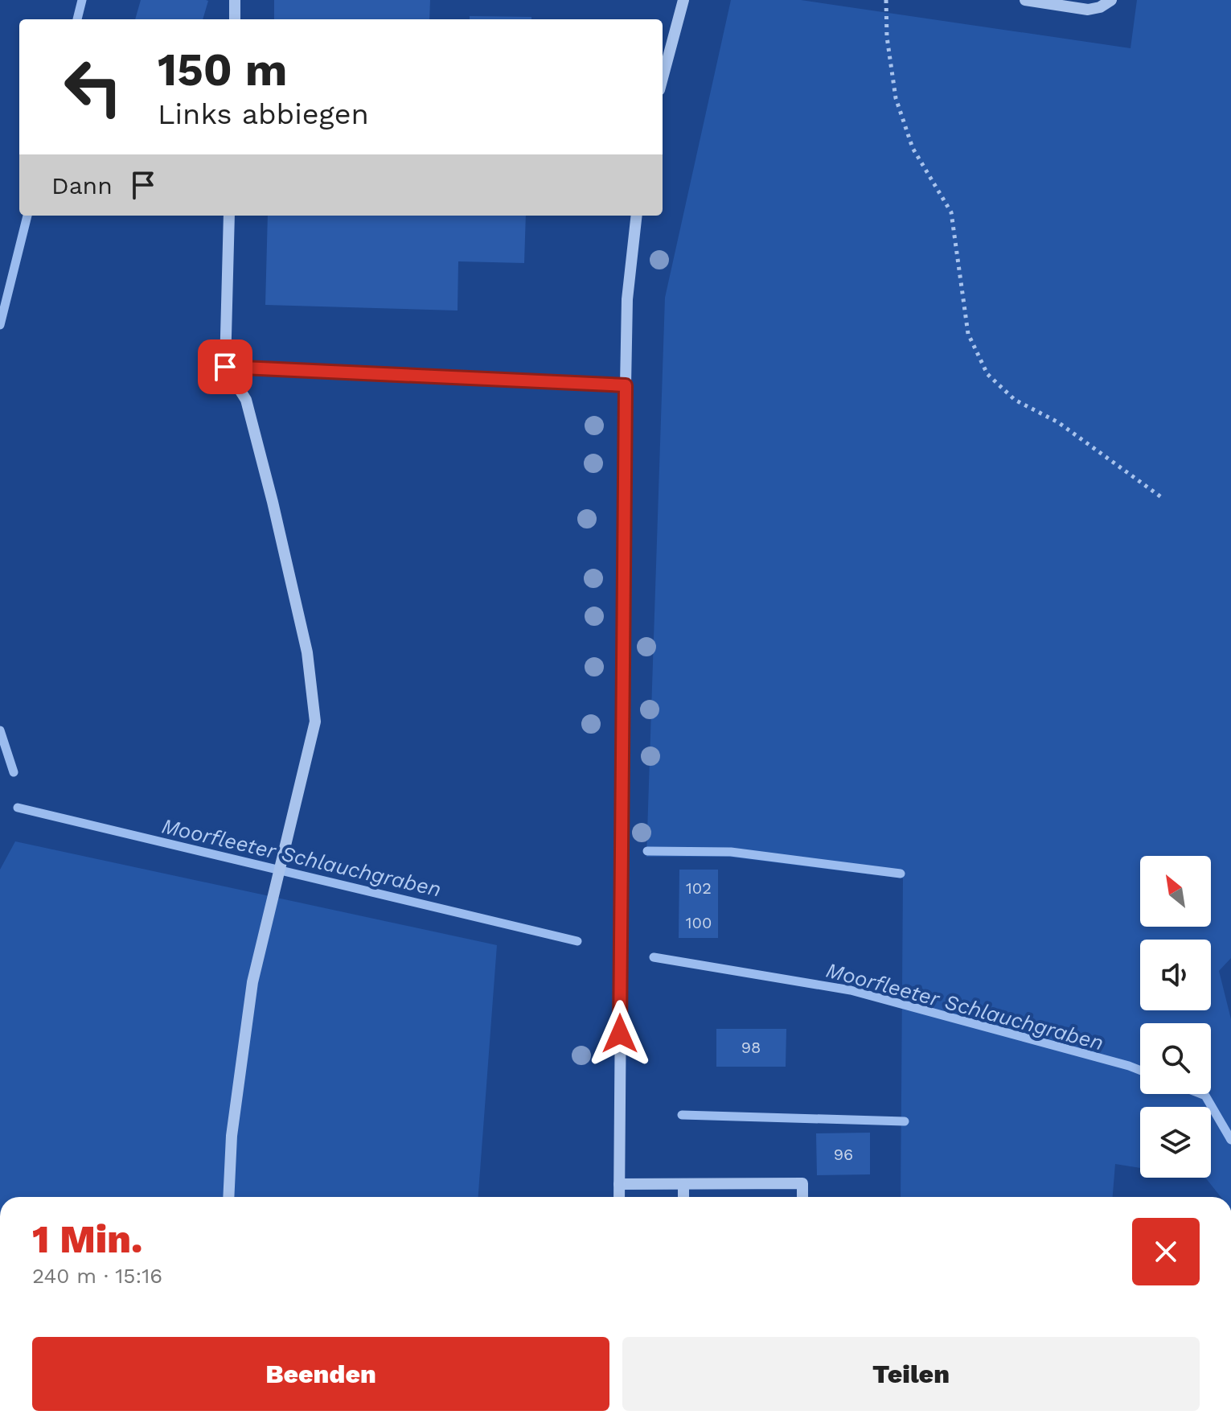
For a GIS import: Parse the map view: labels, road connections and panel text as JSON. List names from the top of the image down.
{
  "water": ["Moorfleeter Schlauchgraben"],
  "house_numbers": [
    "102",
    "100",
    "98",
    "96"
  ],
  "north": "top left",
  "page": {
    "turn": ["150 m", "Links abbiegen"],
    "then": "Dann",
    "heading": ["1 Min.", "240 m · 15:16"],
    "buttons": ["Beenden", "Teilen"]
  }
}
